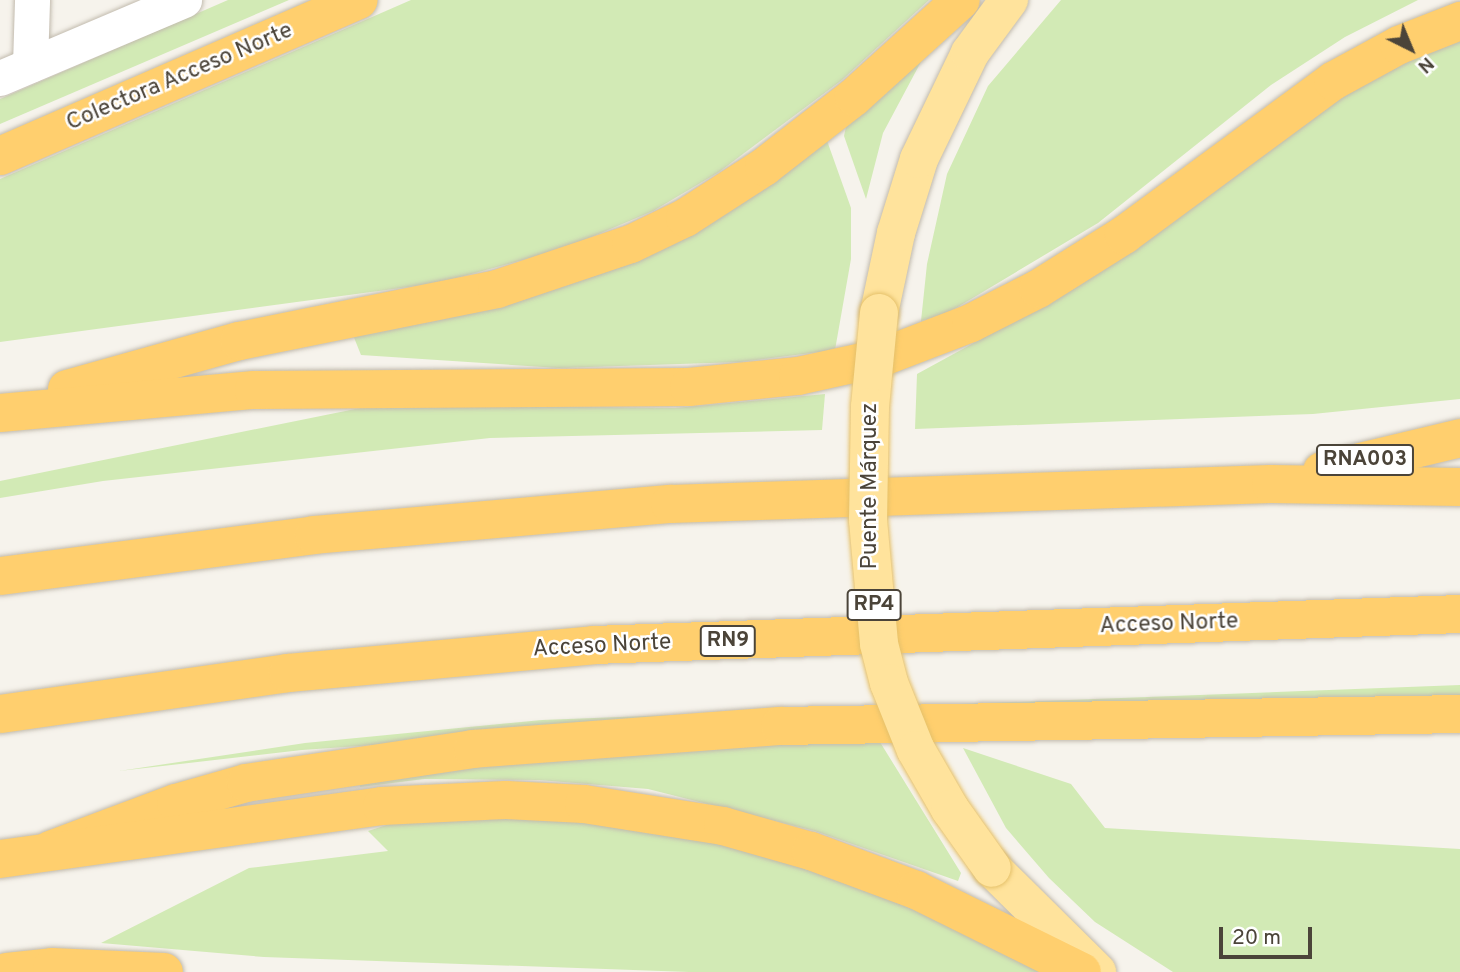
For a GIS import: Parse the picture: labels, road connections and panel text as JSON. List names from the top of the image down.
{
  "streets": {
    "highway": [
      "Colectora Acceso Norte",
      "RNA003",
      "Acceso Norte",
      "RN9"
    ],
    "main road": ["Puente Márquez", "RP4"]
  },
  "scale_bar": "20 m",
  "north": "bottom right"
}
